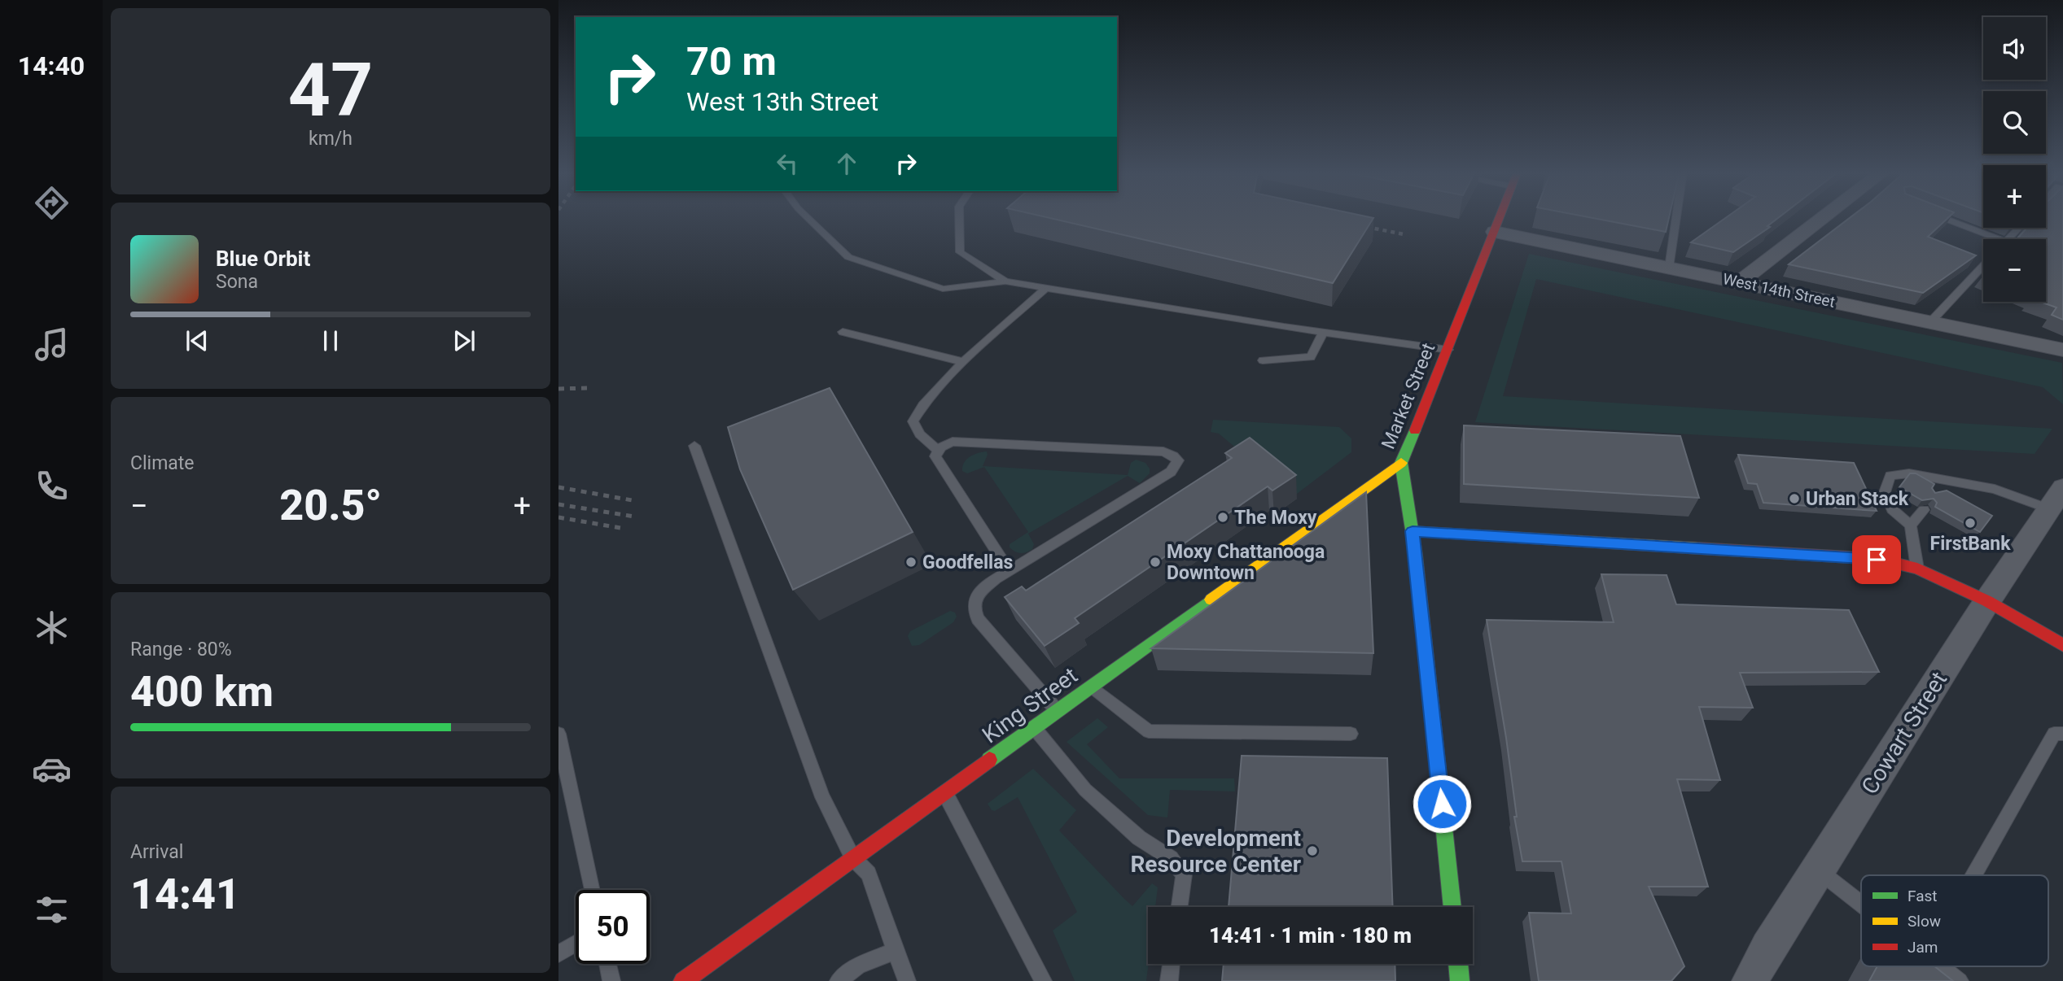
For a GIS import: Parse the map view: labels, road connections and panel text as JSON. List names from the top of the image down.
{
  "streets": {
    "street": [
      "West 14th Street",
      "Market Street",
      "King Street",
      "Cowart Street"
    ]
  },
  "crossings": [
    ["West 14th Street", "Market Street"],
    ["Market Street", "King Street"]
  ],
  "places": [
    "Urban Stack",
    "The Moxy",
    "FirstBank",
    "Goodfellas",
    "Moxy Chattanooga Downtown",
    "Development Resource Center"
  ],
  "legend": ["Fast", "Slow", "Jam"],
  "page": {
    "tabs": "14:40",
    "tile": [
      ["47", "km/h"],
      "Climate",
      ["Range · 80%", "400 km"],
      ["Arrival", "14:41"]
    ],
    "map_buttons": ["+", "−"],
    "turn": ["70 m", "West 13th Street"],
    "song": ["Blue Orbit", "Sona"],
    "heat": ["−", "20.5°", "+"],
    "limit": "50",
    "trip": "14:41 · 1 min · 180 m"
  }
}
